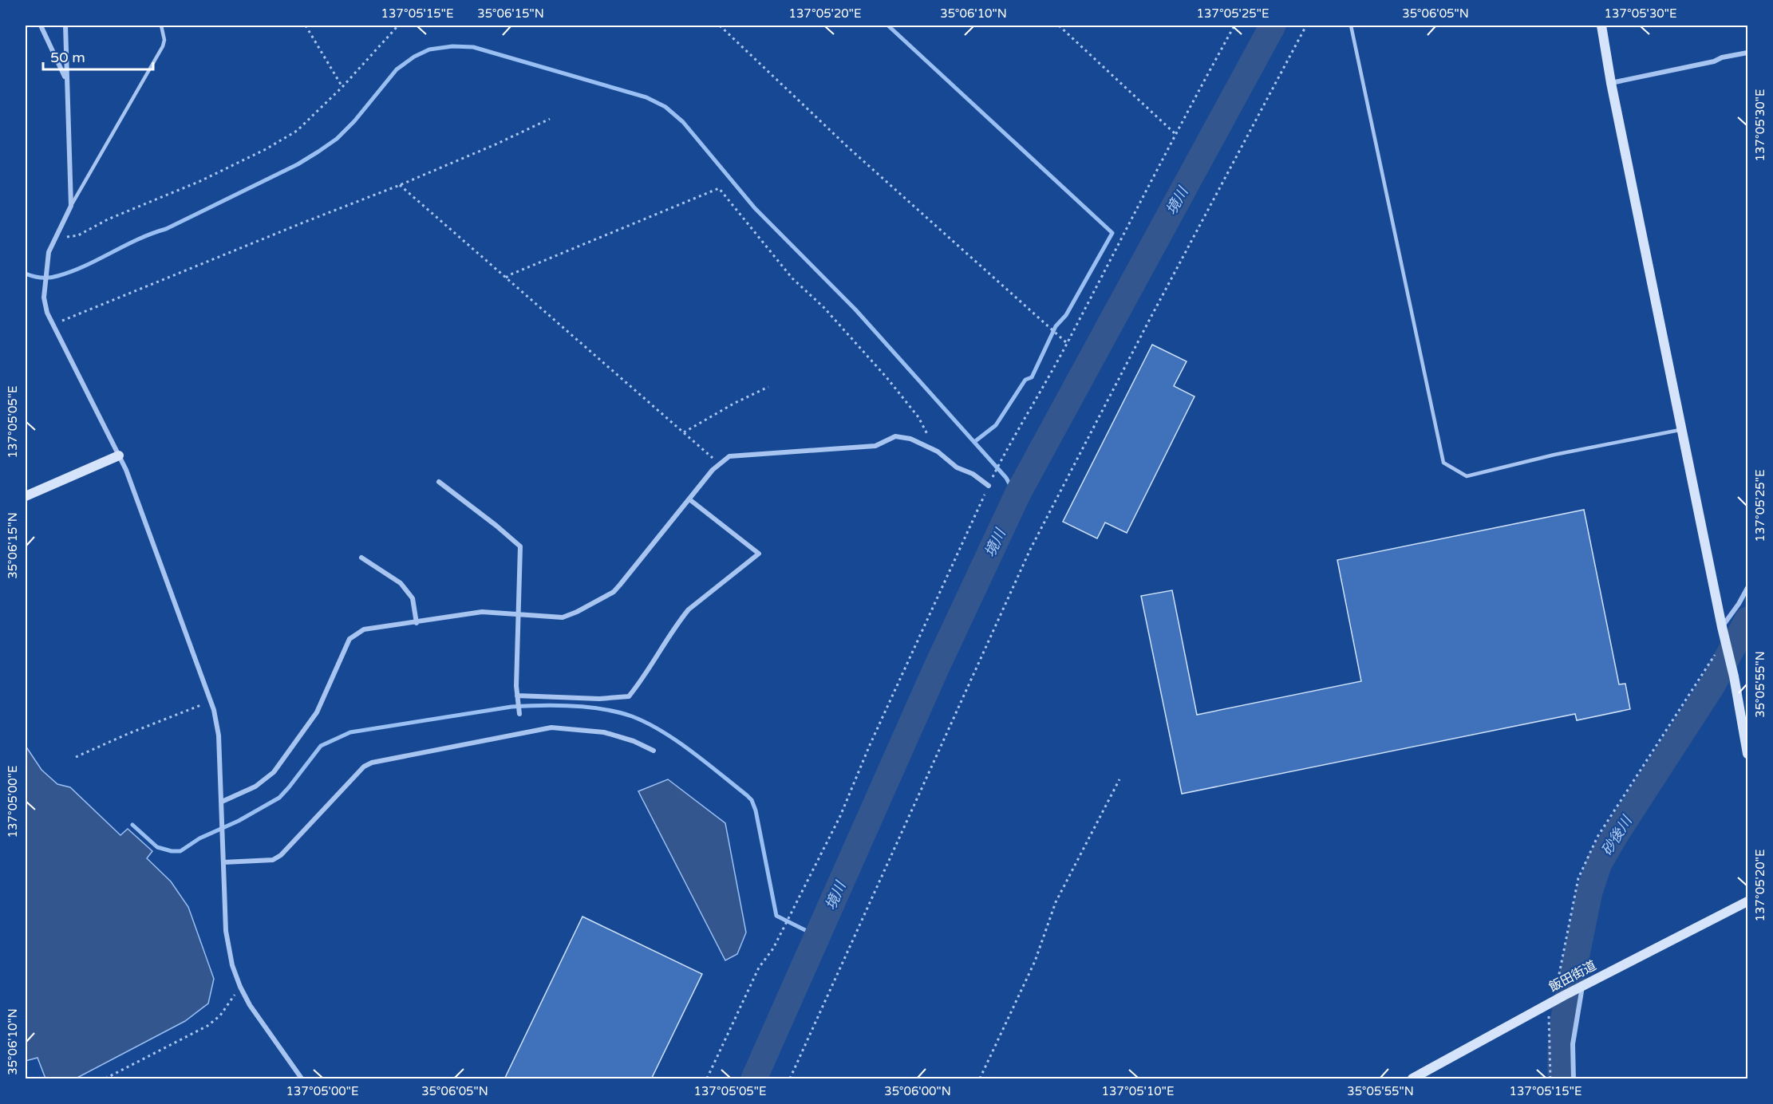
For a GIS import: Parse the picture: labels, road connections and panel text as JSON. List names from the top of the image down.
{
  "streets": {
    "street": ["飯田街道"]
  },
  "water": ["境川", "砂後川"],
  "scale_bar": "50 m",
  "coordinates": [
    "137°05'15\"E",
    "35°06'15\"N",
    "137°05'20\"E",
    "35°06'10\"N",
    "137°05'25\"E",
    "35°06'05\"N",
    "137°05'30\"E",
    "137°05'05\"E",
    "35°05'55\"N",
    "137°05'00\"E",
    "35°06'00\"N",
    "137°05'10\"E"
  ]
}
